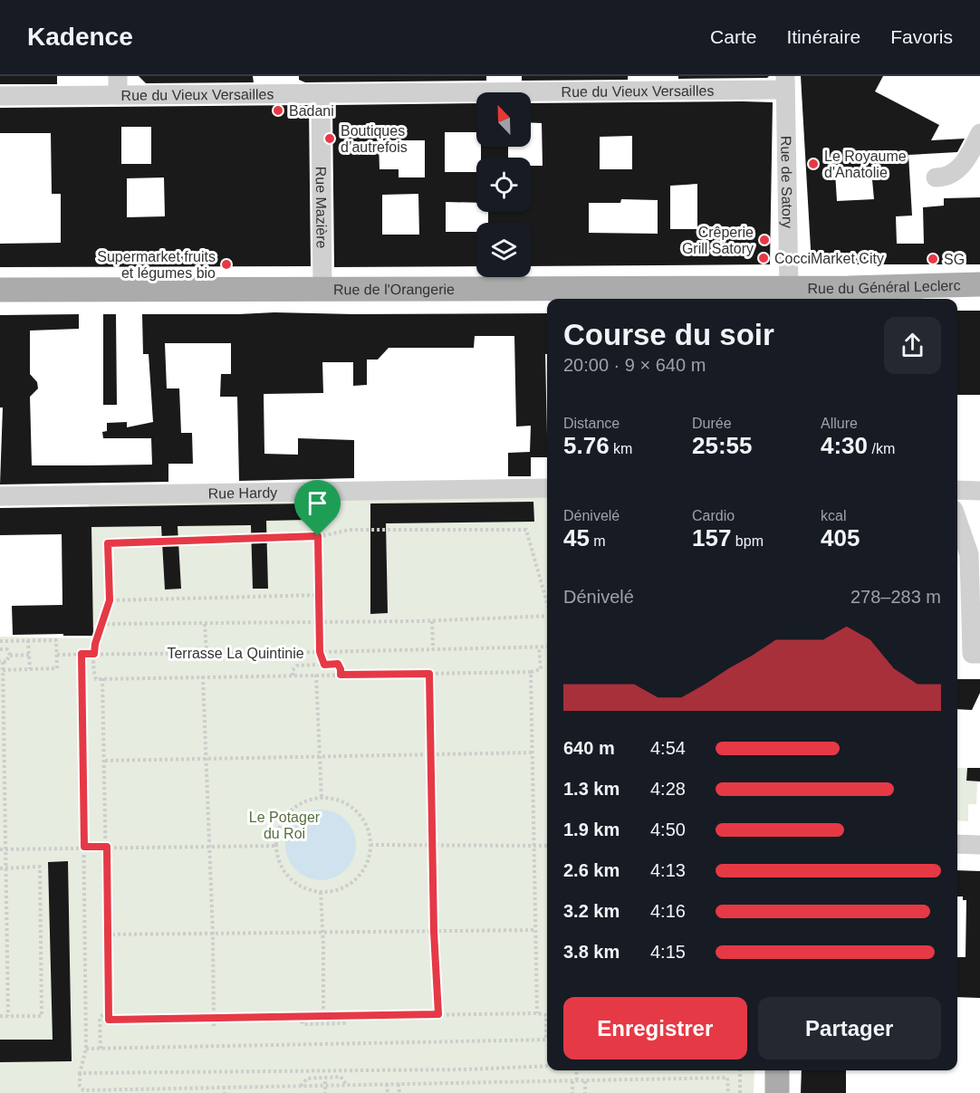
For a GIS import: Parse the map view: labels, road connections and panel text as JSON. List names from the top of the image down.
{
  "streets": {
    "main road": ["Rue du Général Leclerc", "Rue de l'Orangerie"],
    "street": [
      "Rue du Vieux Versailles",
      "Rue de Satory",
      "Rue Mazière",
      "Rue Hardy"
    ],
    "path": ["Terrasse La Quintinie"]
  },
  "crossings": [
    ["Rue du Vieux Versailles", "Rue de Satory"],
    ["Rue du Vieux Versailles", "Rue Mazière"],
    ["Rue de Satory", "Rue du Général Leclerc"],
    ["Rue de Satory", "Rue de l'Orangerie"],
    ["Rue Mazière", "Rue de l'Orangerie"],
    ["Rue du Général Leclerc", "Rue de l'Orangerie"]
  ],
  "parks": ["Le Potager du Roi"],
  "places": [
    "Badani",
    "Boutiques d’autrefois",
    "Le Royaume d'Anatolie",
    "Crêperie Grill Satory",
    "CocciMarket City",
    "SG",
    "Supermarket fruits et légumes bio"
  ],
  "north": "top left",
  "page": {
    "header": "Kadence",
    "nav": ["Carte", "Itinéraire", "Favoris"],
    "heading": ["Course du soir", "20:00 · 9 × 640 m"],
    "stats": [
      ["Distance", "5.76 km"],
      ["Durée", "25:55"],
      ["Allure", "4:30 /km"],
      ["Dénivelé", "45 m"],
      ["Cardio", "157 bpm"],
      ["kcal", "405"]
    ],
    "chart": ["Dénivelé", "278–283 m"],
    "list": [
      {
        "name": "640 m",
        "note": "4:54"
      },
      {
        "name": "1.3 km",
        "note": "4:28"
      },
      {
        "name": "1.9 km",
        "note": "4:50"
      },
      {
        "name": "2.6 km",
        "note": "4:13"
      },
      {
        "name": "3.2 km",
        "note": "4:16"
      },
      {
        "name": "3.8 km",
        "note": "4:15"
      }
    ],
    "buttons": ["Enregistrer", "Partager"]
  }
}
